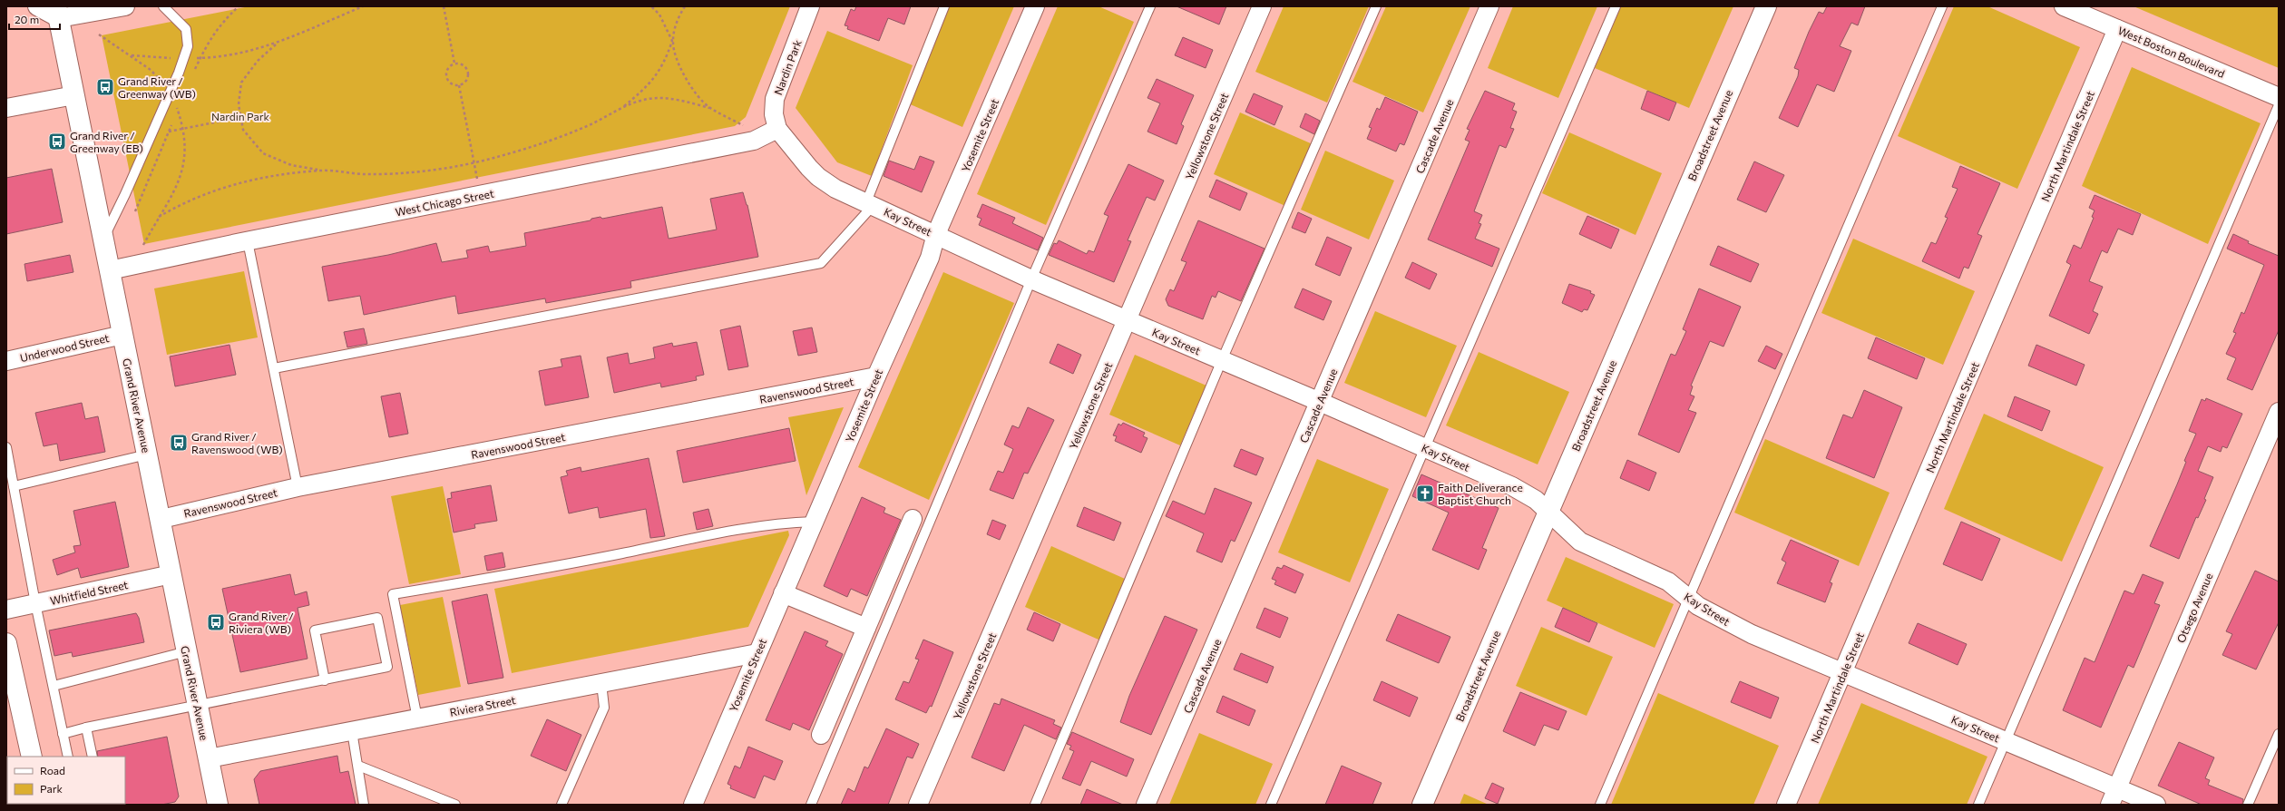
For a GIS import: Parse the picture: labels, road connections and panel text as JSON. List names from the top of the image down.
{
  "streets": {
    "street": [
      "West Boston Boulevard",
      "Nardin Park",
      "Yosemite Street",
      "Broadstreet Avenue",
      "Yellowstone Street",
      "Cascade Avenue",
      "North Martindale Street",
      "West Chicago Street",
      "Kay Street",
      "Underwood Street",
      "Ravenswood Street",
      "Grand River Avenue",
      "Whitfield Street",
      "Otsego Avenue",
      "Riviera Street"
    ]
  },
  "crossings": [
    ["West Boston Boulevard", "North Martindale Street"],
    ["Nardin Park", "West Chicago Street"],
    ["Nardin Park", "Kay Street"],
    ["Yosemite Street", "Kay Street"],
    ["Yosemite Street", "Ravenswood Street"],
    ["Yosemite Street", "Riviera Street"],
    ["Broadstreet Avenue", "Kay Street"],
    ["Yellowstone Street", "Kay Street"],
    ["Cascade Avenue", "Kay Street"],
    ["North Martindale Street", "Kay Street"],
    ["West Chicago Street", "Kay Street"],
    ["West Chicago Street", "Grand River Avenue"],
    ["Kay Street", "Otsego Avenue"],
    ["Underwood Street", "Grand River Avenue"],
    ["Ravenswood Street", "Grand River Avenue"],
    ["Grand River Avenue", "Whitfield Street"],
    ["Grand River Avenue", "Riviera Street"]
  ],
  "parks": ["Nardin Park"],
  "places": {
    "bus stop": [
      "Grand River / Greenway (WB)",
      "Grand River / Greenway (EB)",
      "Grand River / Ravenswood (WB)",
      "Grand River / Riviera (WB)"
    ],
    "church": ["Faith Deliverance Baptist Church"]
  },
  "legend": ["Road", "Park"],
  "scale_bar": "20 m"
}
